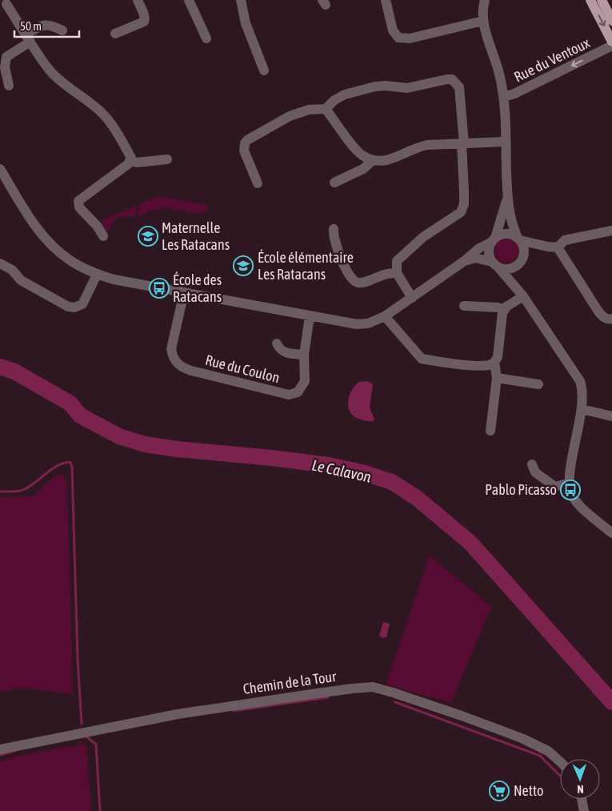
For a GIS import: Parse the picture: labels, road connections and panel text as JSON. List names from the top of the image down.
{
  "streets": {
    "street": ["Rue du Ventoux", "Rue du Coulon", "Chemin de la Tour"]
  },
  "one_way": ["Rue du Ventoux"],
  "water": ["Le Calavon"],
  "places": {
    "school or university": ["Maternelle Les Ratacans", "École élémentaire Les Ratacans"],
    "bus stop": ["École des Ratacans", "Pablo Picasso"],
    "supermarket": ["Netto"]
  },
  "scale_bar": "50 m",
  "north": "bottom"
}
